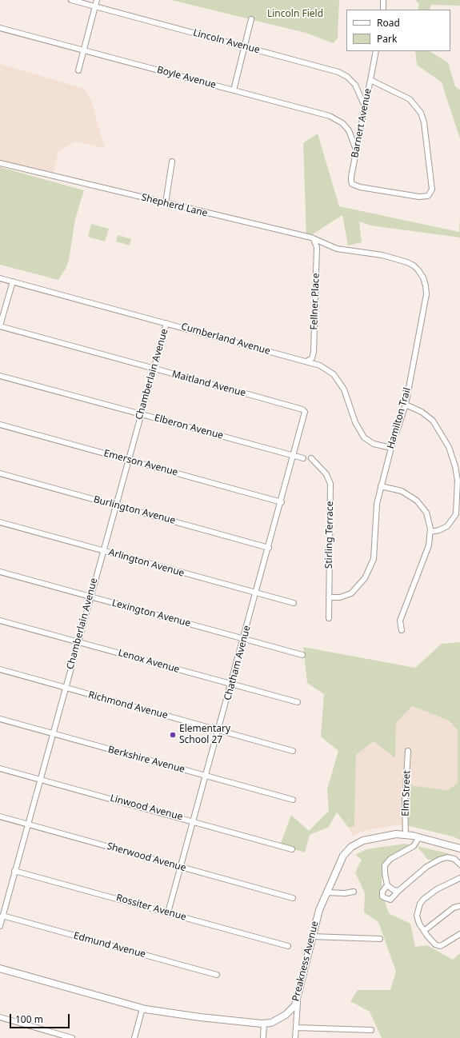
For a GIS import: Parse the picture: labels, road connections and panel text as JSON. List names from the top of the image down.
{
  "streets": {
    "main road": ["Preakness Avenue"],
    "street": [
      "Lincoln Avenue",
      "Boyle Avenue",
      "Barnert Avenue",
      "Shepherd Lane",
      "Fellner Place",
      "Cumberland Avenue",
      "Chamberlain Avenue",
      "Maitland Avenue",
      "Hamilton Trail",
      "Elberon Avenue",
      "Emerson Avenue",
      "Burlington Avenue",
      "Stirling Terrace",
      "Arlington Avenue",
      "Lexington Avenue",
      "Lenox Avenue",
      "Chatham Avenue",
      "Richmond Avenue",
      "Berkshire Avenue",
      "Elm Street",
      "Linwood Avenue",
      "Sherwood Avenue",
      "Rossiter Avenue",
      "Edmund Avenue"
    ]
  },
  "crossings": [
    ["Lincoln Avenue", "Barnert Avenue"],
    ["Boyle Avenue", "Barnert Avenue"],
    ["Shepherd Lane", "Fellner Place"],
    ["Shepherd Lane", "Hamilton Trail"],
    ["Fellner Place", "Cumberland Avenue"],
    ["Cumberland Avenue", "Chamberlain Avenue"],
    ["Cumberland Avenue", "Hamilton Trail"],
    ["Chamberlain Avenue", "Maitland Avenue"],
    ["Chamberlain Avenue", "Elberon Avenue"],
    ["Chamberlain Avenue", "Emerson Avenue"],
    ["Chamberlain Avenue", "Burlington Avenue"],
    ["Chamberlain Avenue", "Arlington Avenue"],
    ["Chamberlain Avenue", "Lexington Avenue"],
    ["Chamberlain Avenue", "Lenox Avenue"],
    ["Chamberlain Avenue", "Richmond Avenue"],
    ["Chamberlain Avenue", "Berkshire Avenue"],
    ["Chamberlain Avenue", "Linwood Avenue"],
    ["Chamberlain Avenue", "Sherwood Avenue"],
    ["Chamberlain Avenue", "Rossiter Avenue"],
    ["Chamberlain Avenue", "Edmund Avenue"],
    ["Maitland Avenue", "Chatham Avenue"],
    ["Hamilton Trail", "Stirling Terrace"],
    ["Elberon Avenue", "Chatham Avenue"],
    ["Emerson Avenue", "Chatham Avenue"],
    ["Burlington Avenue", "Chatham Avenue"],
    ["Arlington Avenue", "Chatham Avenue"],
    ["Lexington Avenue", "Chatham Avenue"],
    ["Lenox Avenue", "Chatham Avenue"],
    ["Chatham Avenue", "Richmond Avenue"],
    ["Chatham Avenue", "Berkshire Avenue"],
    ["Chatham Avenue", "Linwood Avenue"],
    ["Chatham Avenue", "Sherwood Avenue"],
    ["Chatham Avenue", "Rossiter Avenue"],
    ["Elm Street", "Preakness Avenue"]
  ],
  "parks": ["Lincoln Field"],
  "places": ["Elementary School 27"],
  "legend": ["Road", "Park"],
  "scale_bar": "100 m"
}
